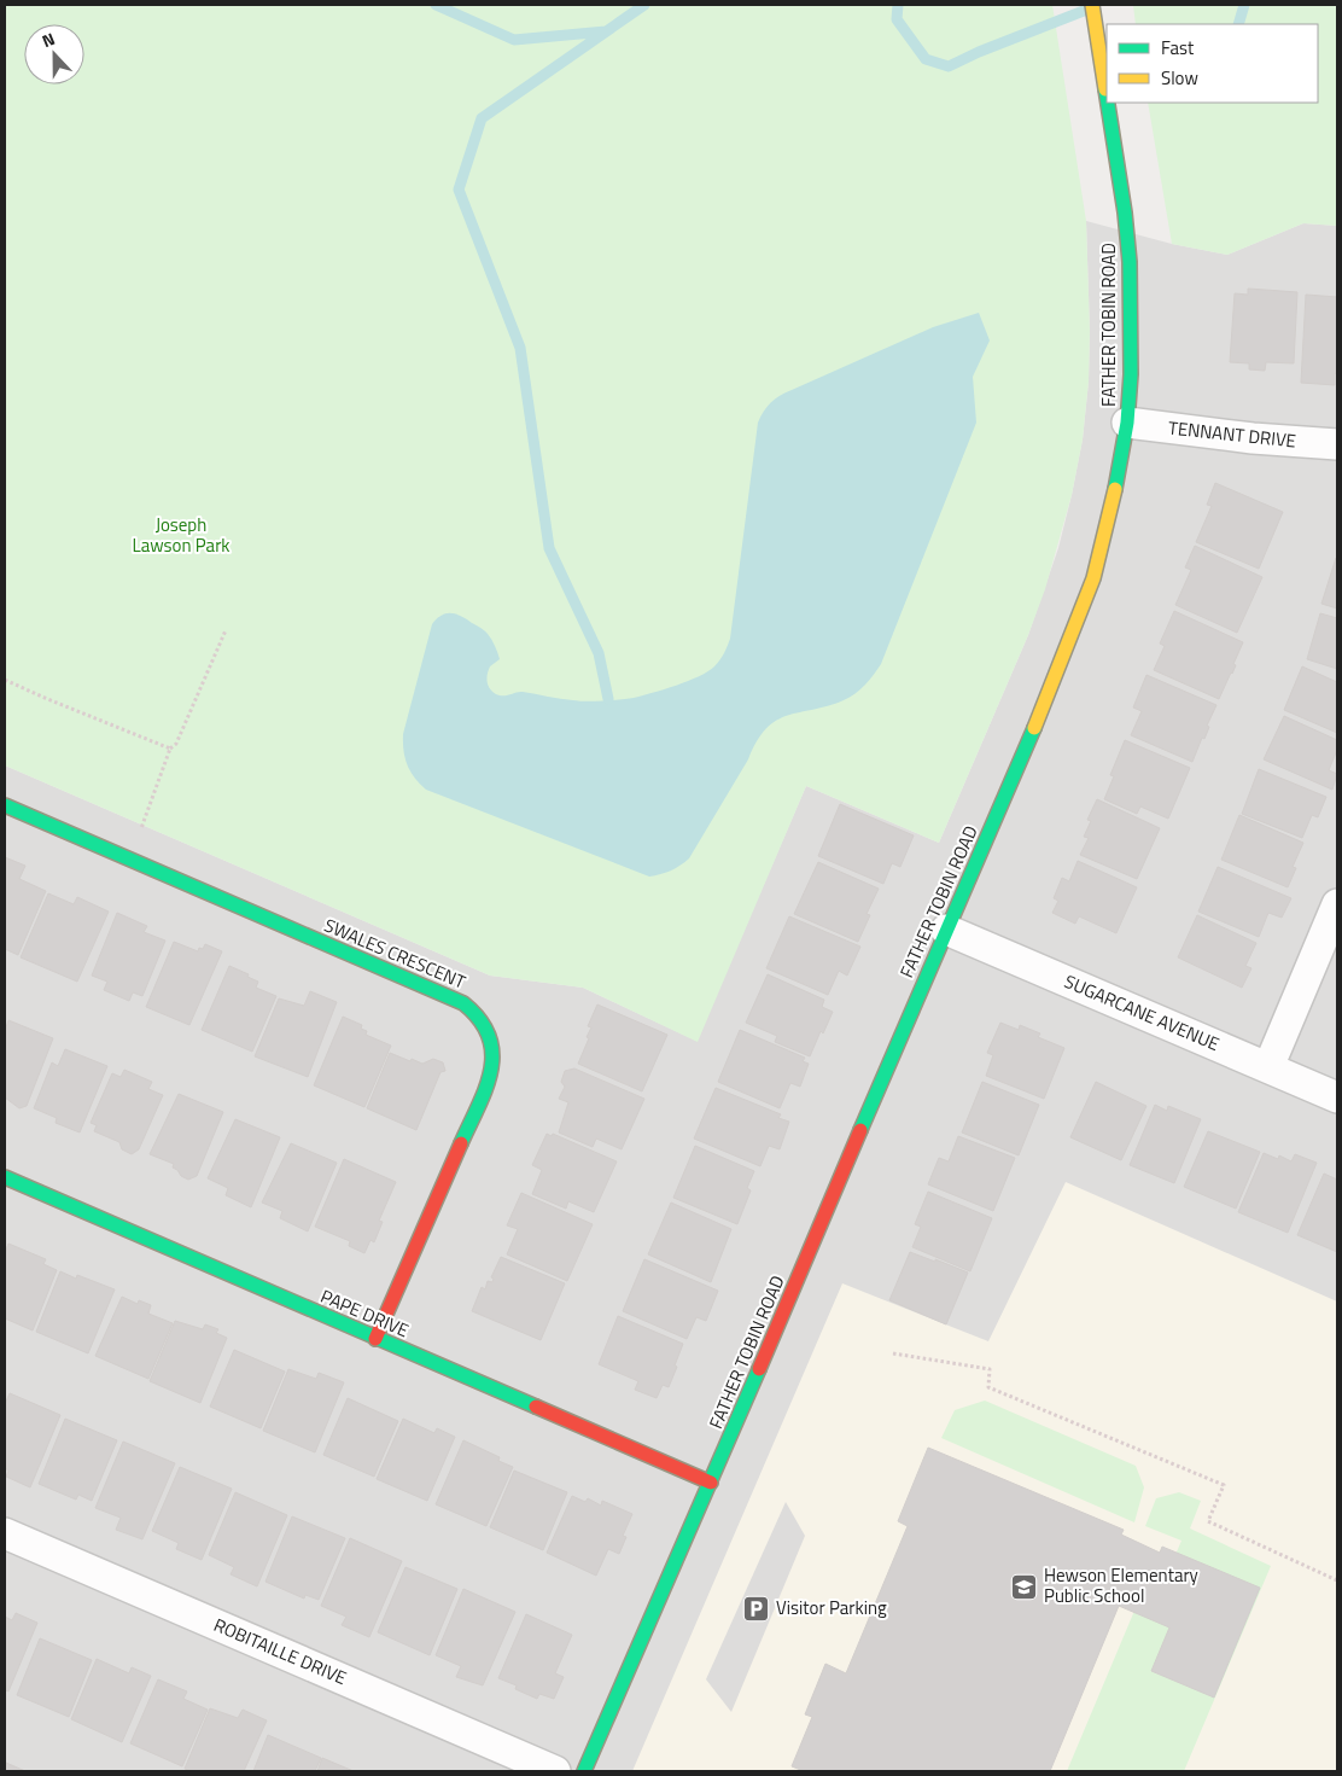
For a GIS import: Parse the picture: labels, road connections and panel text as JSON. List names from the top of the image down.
{
  "streets": {
    "street": [
      "FATHER TOBIN ROAD",
      "TENNANT DRIVE",
      "SWALES CRESCENT",
      "SUGARCANE AVENUE",
      "PAPE DRIVE",
      "ROBITAILLE DRIVE"
    ]
  },
  "crossings": [
    ["FATHER TOBIN ROAD", "TENNANT DRIVE"],
    ["FATHER TOBIN ROAD", "SUGARCANE AVENUE"],
    ["FATHER TOBIN ROAD", "PAPE DRIVE"],
    ["SWALES CRESCENT", "PAPE DRIVE"]
  ],
  "parks": ["Joseph Lawson Park"],
  "places": {
    "school or university": ["Hewson Elementary Public School"],
    "parking": ["Visitor Parking"]
  },
  "legend": ["Fast", "Slow"],
  "north": "top"
}
